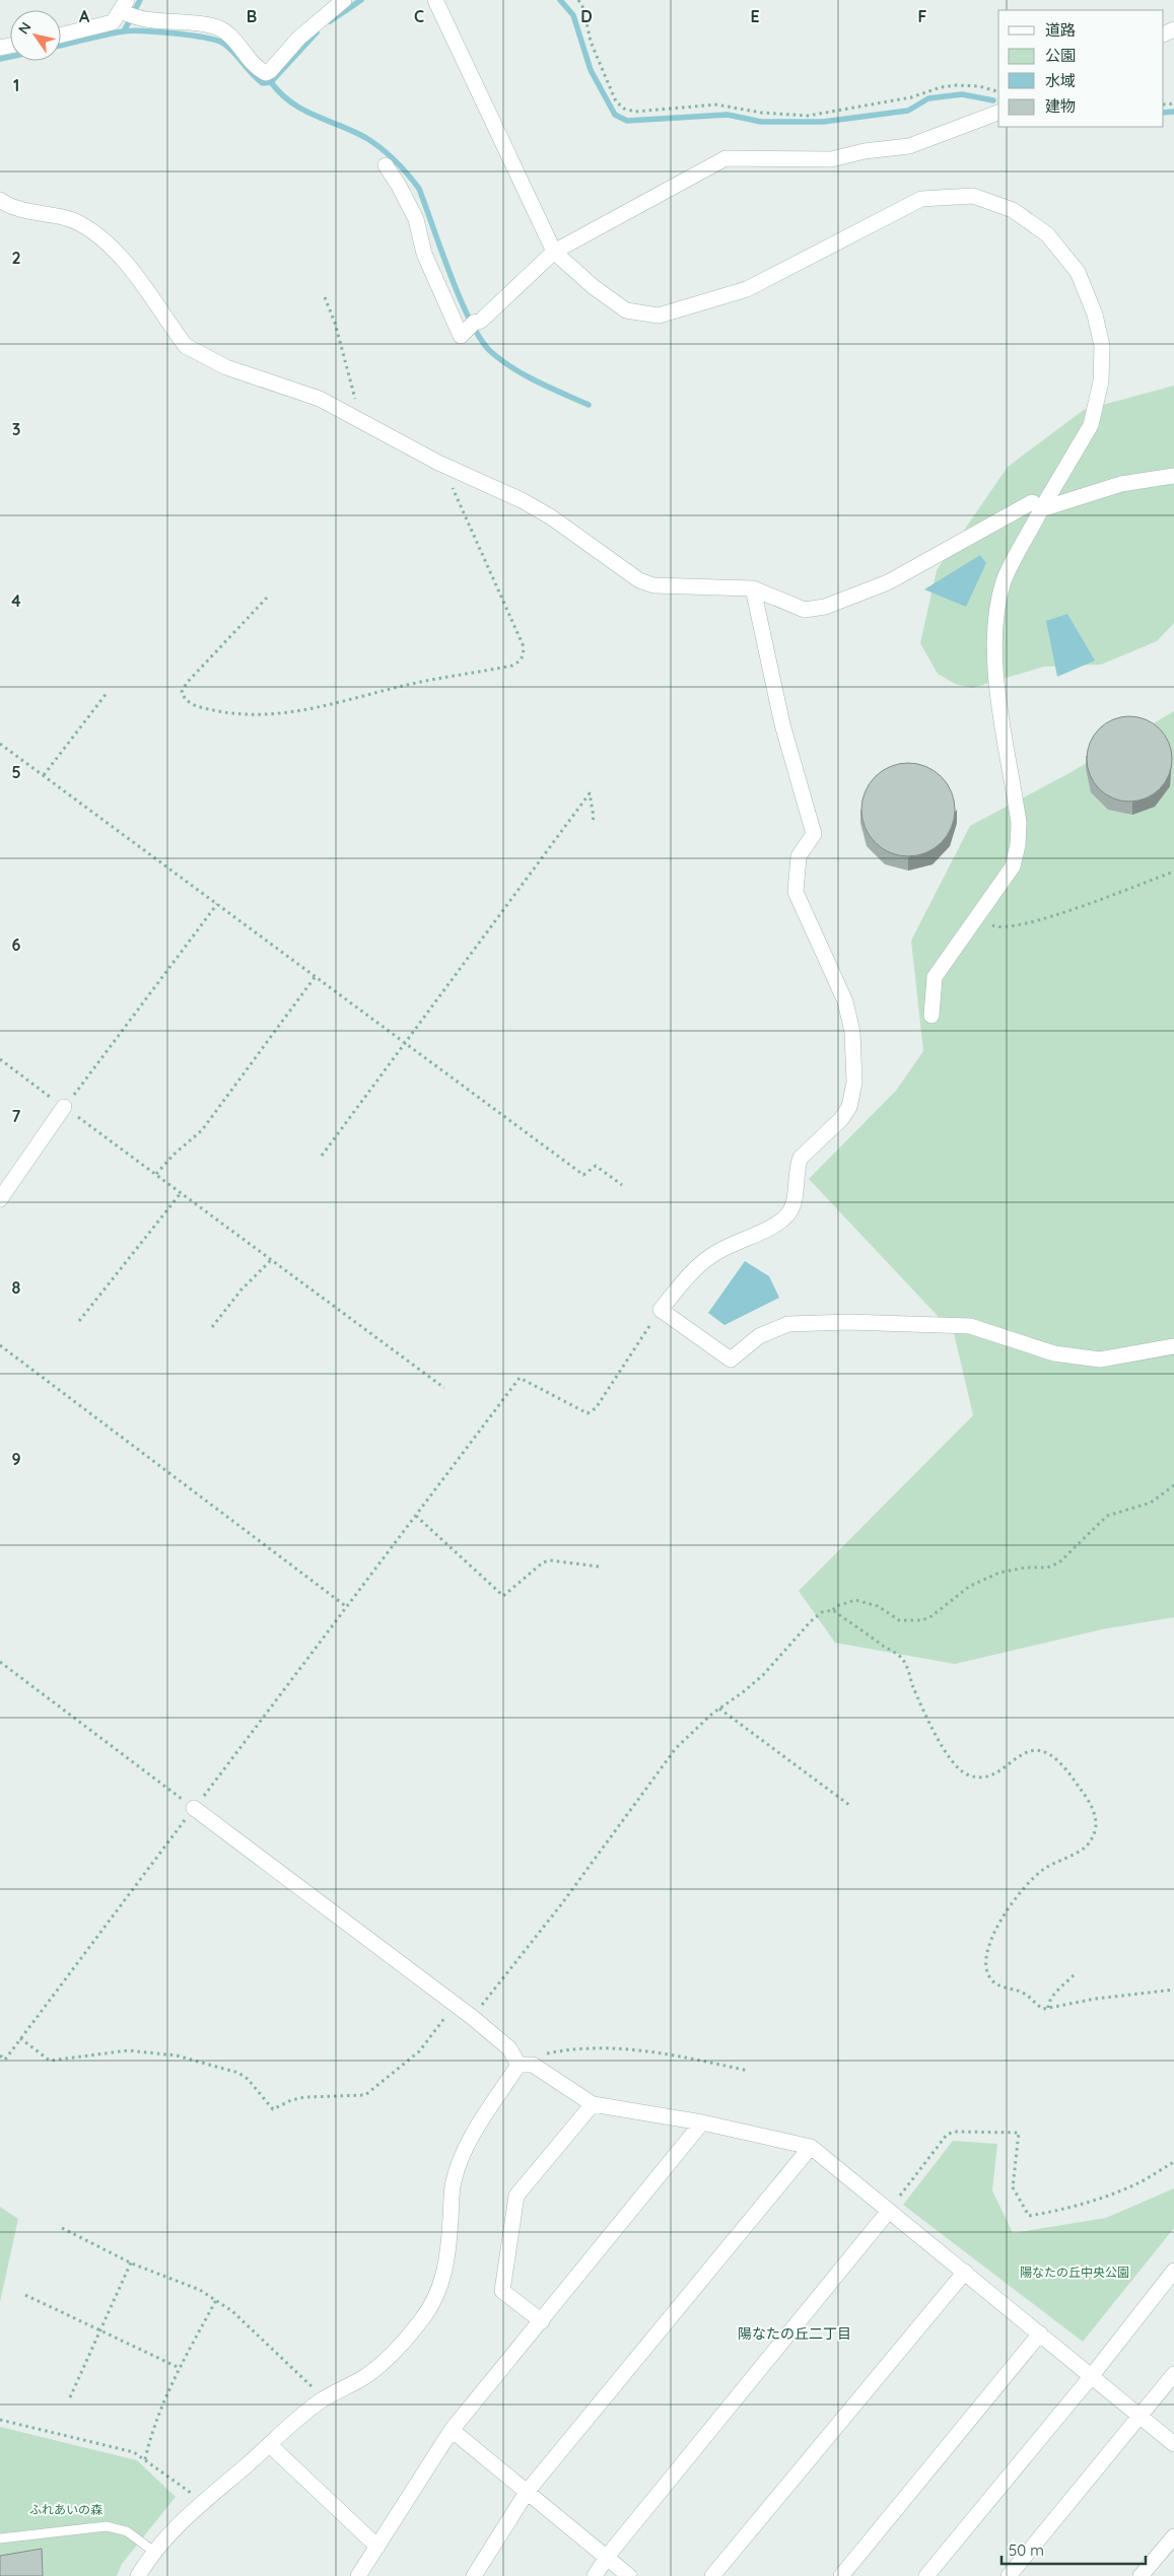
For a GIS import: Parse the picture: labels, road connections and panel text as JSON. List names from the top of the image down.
{
  "districts": ["陽なたの丘二丁目"],
  "parks": ["陽なたの丘中央公園", "ふれあいの森"],
  "legend": [
    "道路",
    "公園",
    "水域",
    "建物"
  ],
  "scale_bar": "50 m",
  "north": "top left",
  "grid": {
    "columns": [
      "A",
      "B",
      "C",
      "D",
      "E",
      "F"
    ],
    "rows": [
      "1",
      "2",
      "3",
      "4",
      "5",
      "6",
      "7",
      "8",
      "9"
    ]
  }
}
